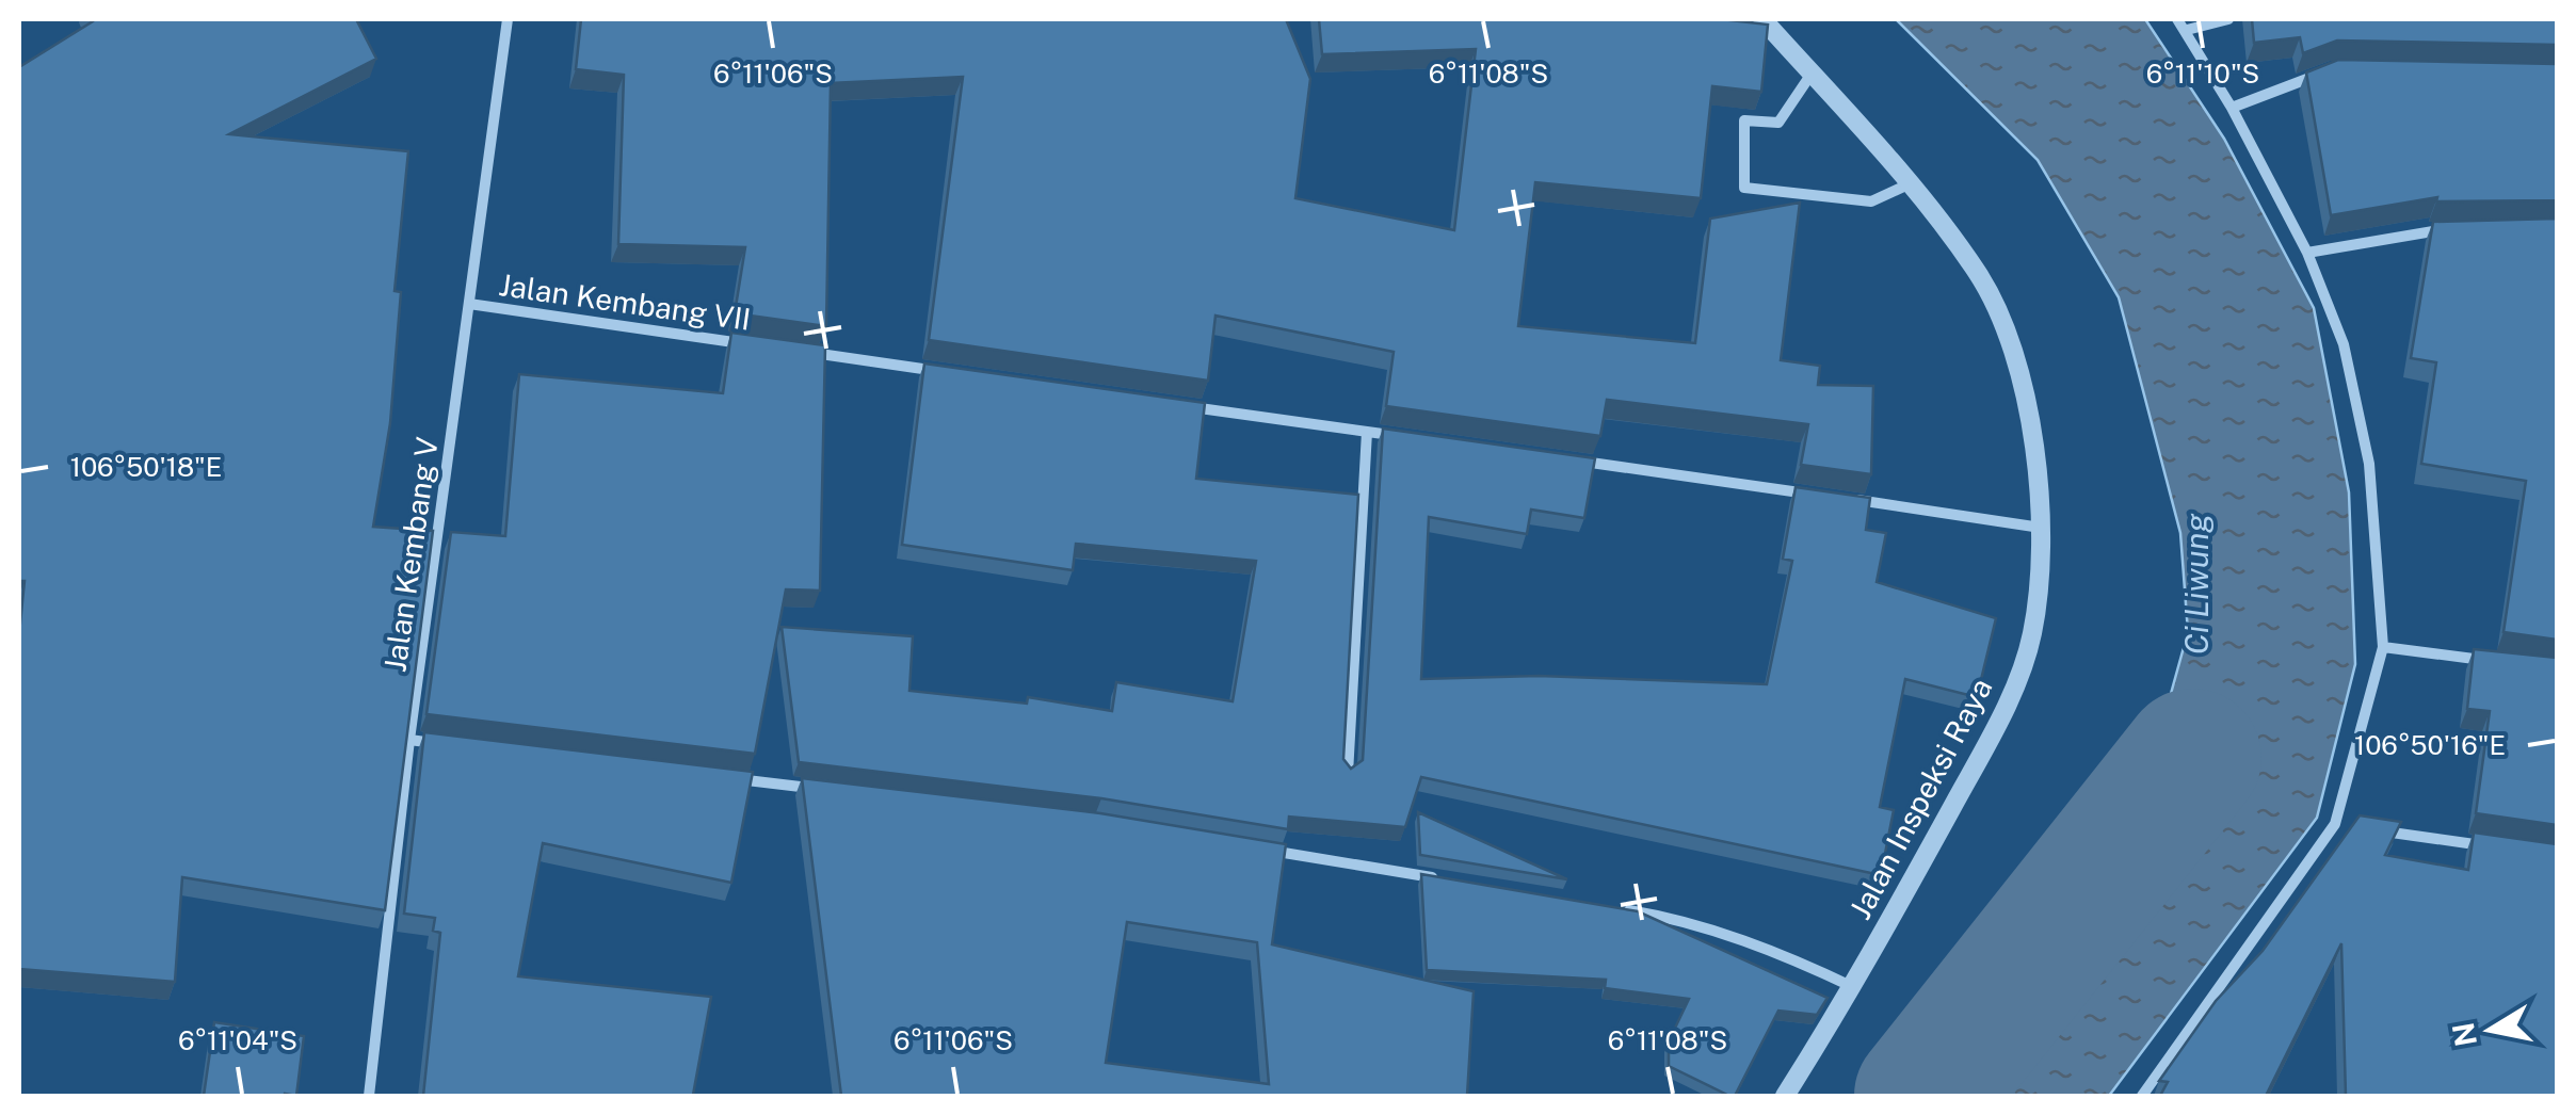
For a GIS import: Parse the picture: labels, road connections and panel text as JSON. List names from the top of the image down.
{
  "streets": {
    "street": ["Jalan Kembang VII", "Jalan Kembang V", "Jalan Inspeksi Raya"]
  },
  "crossings": [
    ["Jalan Kembang VII", "Jalan Kembang V"]
  ],
  "water": ["Ci Liwung"],
  "north": "left",
  "coordinates": [
    "6°11'06\"S",
    "6°11'08\"S",
    "6°11'10\"S",
    "106°50'18\"E",
    "106°50'16\"E",
    "6°11'04\"S"
  ]
}
